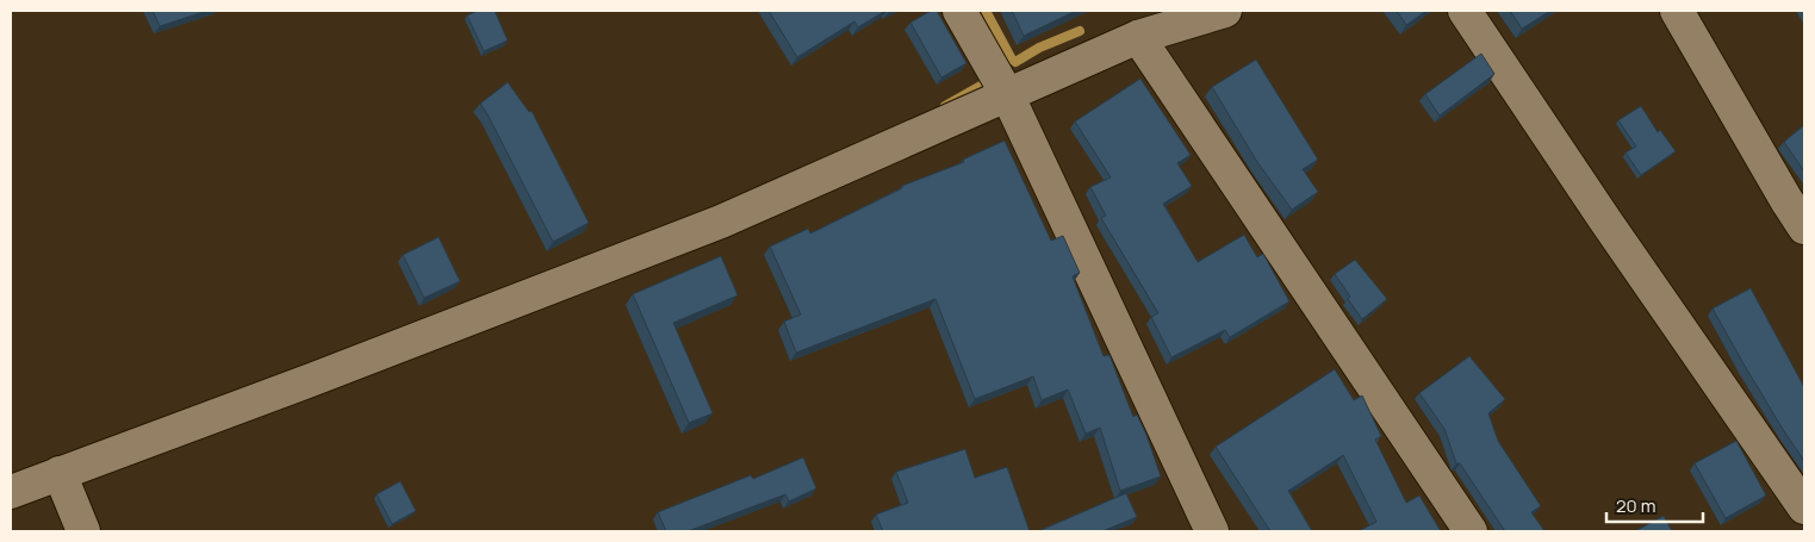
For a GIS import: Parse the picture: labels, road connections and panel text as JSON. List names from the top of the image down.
{
  "scale_bar": "20 m"
}
